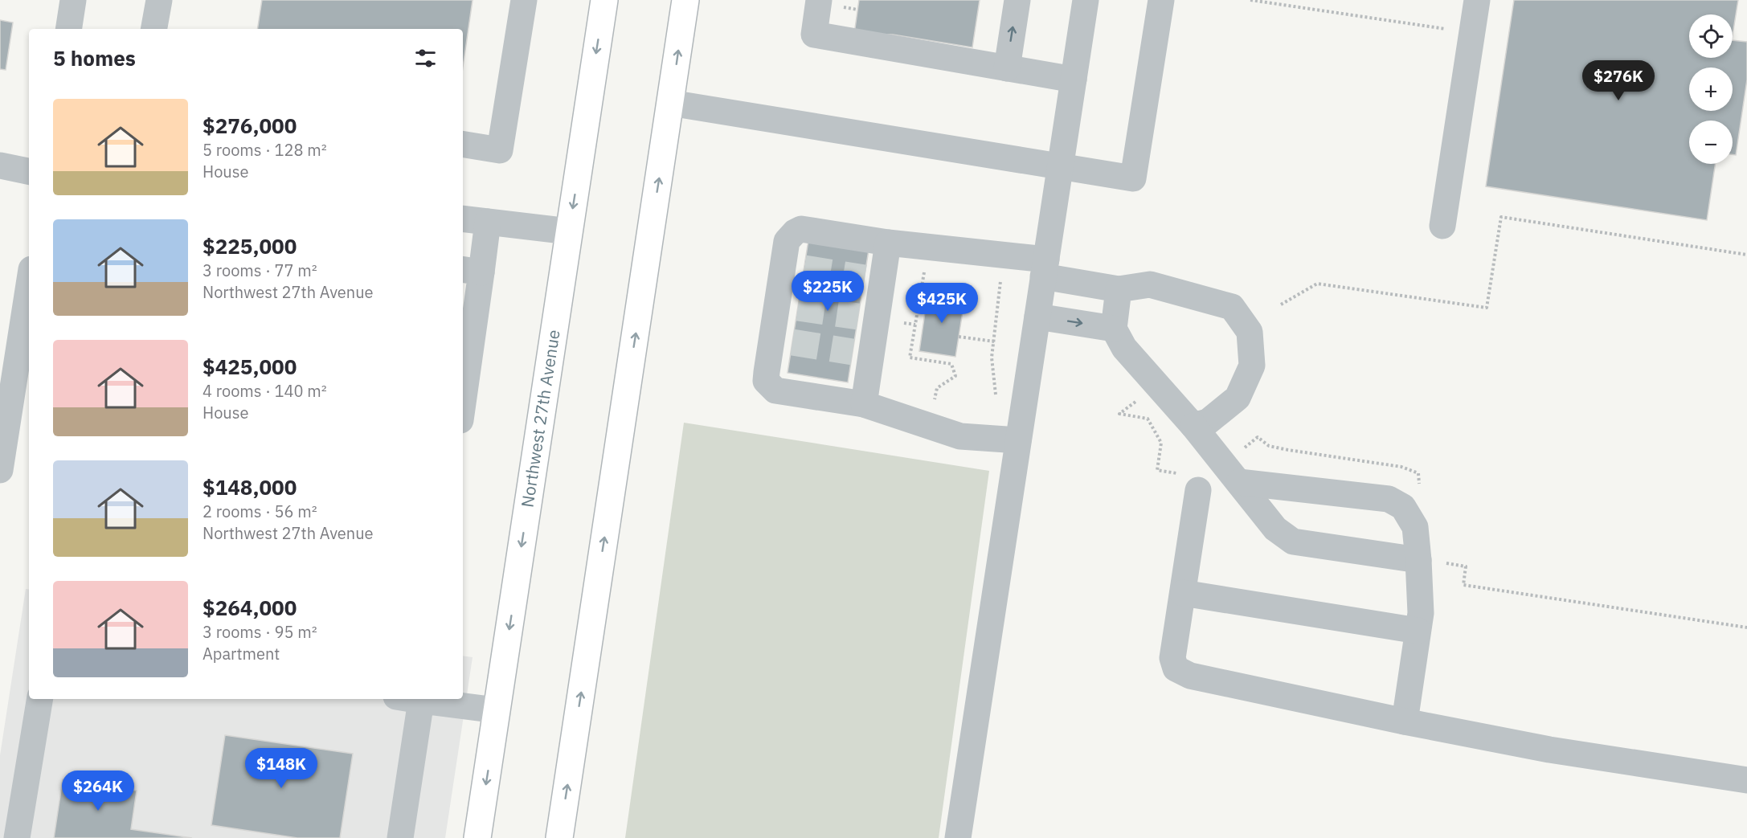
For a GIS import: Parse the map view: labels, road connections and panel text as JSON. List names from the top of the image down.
{
  "streets": {
    "main road": ["Northwest 27th Avenue"]
  },
  "page": {
    "map_buttons": ["+", "−"],
    "heading": "5 homes",
    "price": [
      "$276K",
      "$225K",
      "$425K",
      "$148K",
      "$264K"
    ],
    "list": [
      {
        "name": "$276,000",
        "note": "5 rooms · 128 m² · House"
      },
      {
        "name": "$225,000",
        "note": "3 rooms · 77 m² · Northwest 27th Avenue"
      },
      {
        "name": "$425,000",
        "note": "4 rooms · 140 m² · House"
      },
      {
        "name": "$148,000",
        "note": "2 rooms · 56 m² · Northwest 27th Avenue"
      },
      {
        "name": "$264,000",
        "note": "3 rooms · 95 m² · Apartment"
      }
    ]
  }
}
